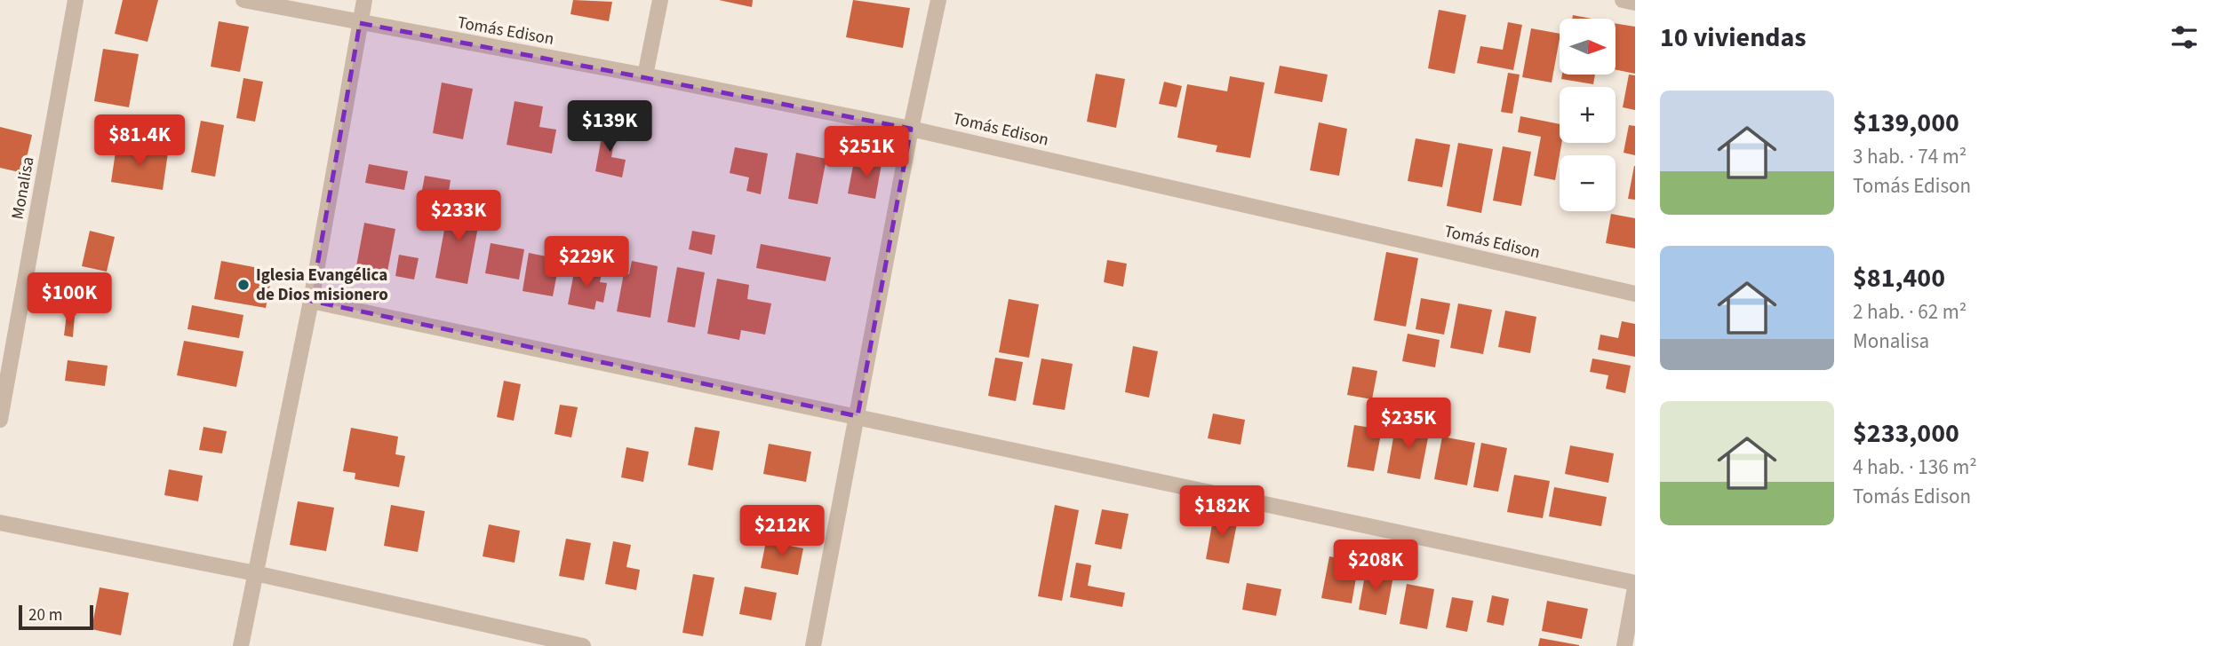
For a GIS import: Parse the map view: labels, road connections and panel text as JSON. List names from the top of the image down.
{
  "streets": {
    "street": ["Tomás Edison", "Monalisa"]
  },
  "places": ["Iglesia Evangélica de Dios misionero"],
  "scale_bar": "20 m",
  "north": "right",
  "page": {
    "heading": "10 viviendas",
    "map_buttons": ["+", "−"],
    "list": [
      {
        "name": "$139,000",
        "note": "3 hab. · 74 m² · Tomás Edison"
      },
      {
        "name": "$81,400",
        "note": "2 hab. · 62 m² · Monalisa"
      },
      {
        "name": "$233,000",
        "note": "4 hab. · 136 m² · Tomás Edison"
      }
    ],
    "price": [
      "$139K",
      "$81.4K",
      "$251K",
      "$233K",
      "$229K",
      "$100K",
      "$235K",
      "$182K",
      "$212K",
      "$208K"
    ],
    "scale": "20 m"
  }
}
